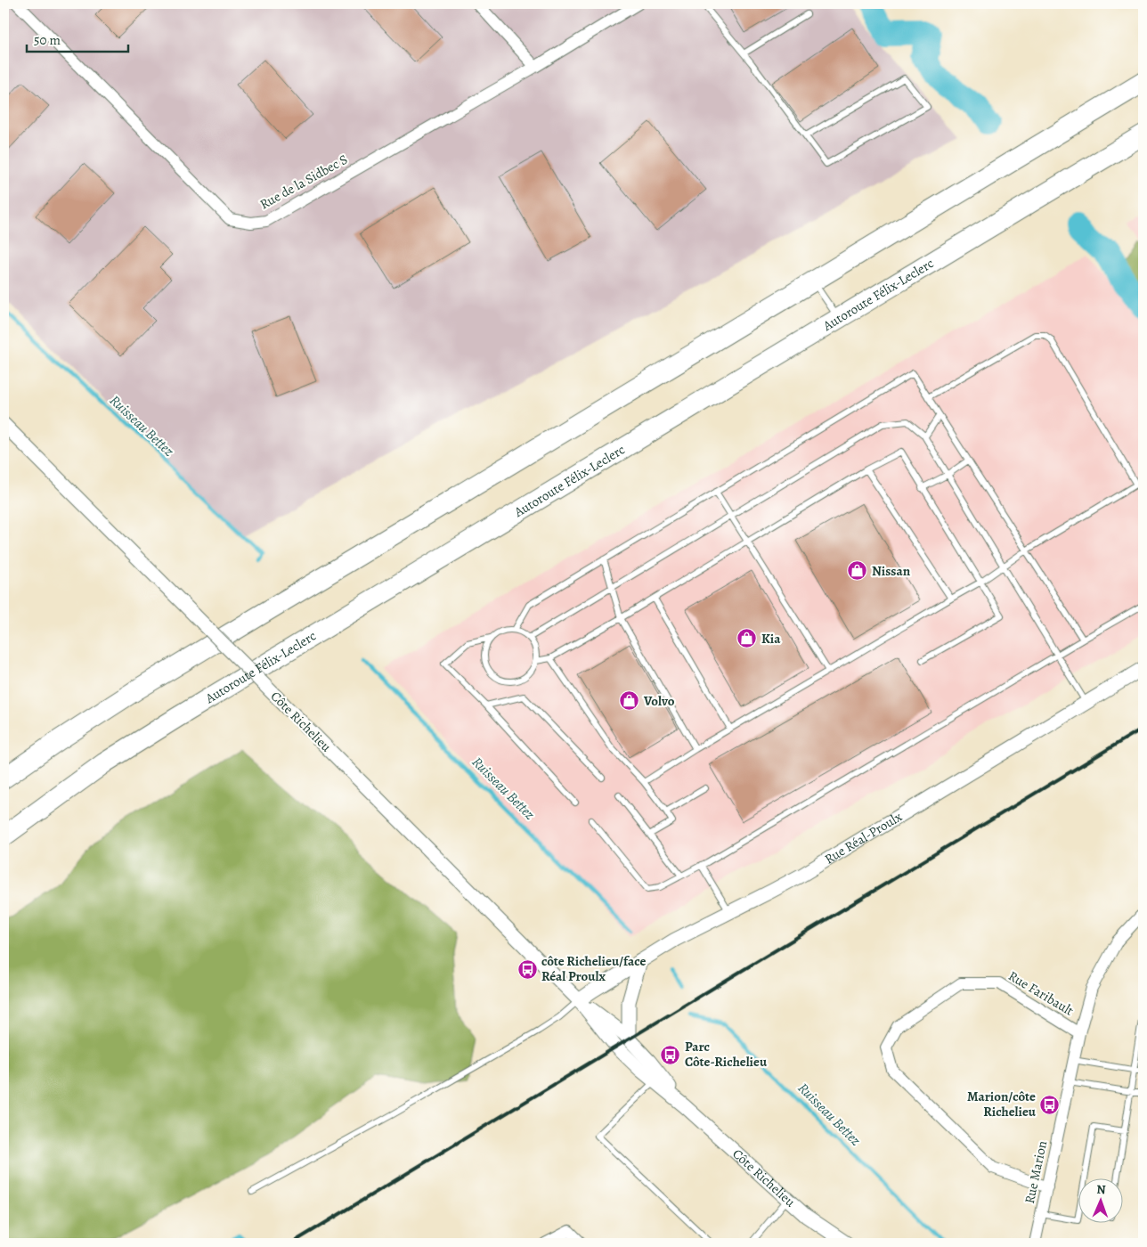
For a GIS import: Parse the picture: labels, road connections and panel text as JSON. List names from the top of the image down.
{
  "streets": {
    "highway": ["Autoroute Félix-Leclerc"],
    "street": [
      "Rue de la Sidbec S",
      "Côte Richelieu",
      "Rue Réal-Proulx",
      "Rue Faribault",
      "Rue Marion"
    ]
  },
  "crossings": [
    ["Côte Richelieu", "Rue Réal-Proulx"],
    ["Rue Faribault", "Rue Marion"]
  ],
  "water": ["Ruisseau Bettez"],
  "places": {
    "shop": ["Nissan", "Kia", "Volvo"],
    "bus stop": ["côte Richelieu/face Réal Proulx", "Parc Côte-Richelieu", "Marion/côte Richelieu"]
  },
  "scale_bar": "50 m",
  "north": "top"
}
